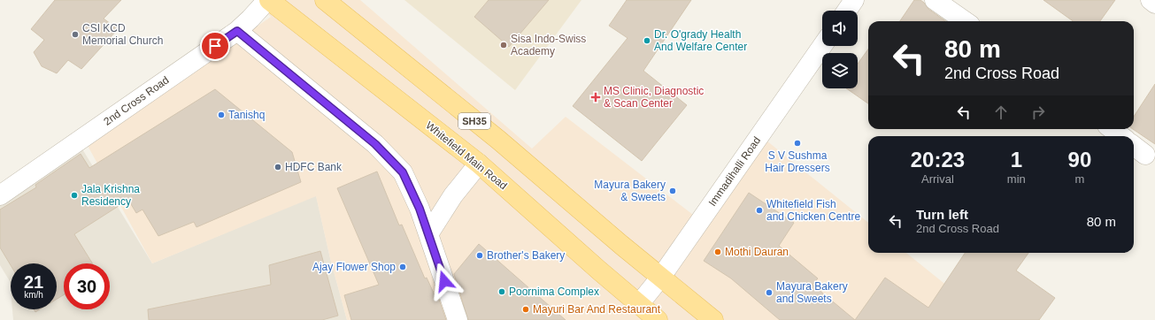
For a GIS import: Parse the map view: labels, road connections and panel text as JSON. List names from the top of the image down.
{
  "streets": {
    "main road": ["SH35", "Whitefield Main Road"],
    "street": ["2nd Cross Road", "Immadihalli Road"]
  },
  "crossings": [
    ["2nd Cross Road", "Whitefield Main Road"],
    ["SH35", "Immadihalli Road"],
    ["Whitefield Main Road", "Immadihalli Road"]
  ],
  "places": {
    "other": [
      "CSI KCD Memorial Church",
      "Dr. O'grady Health And Welfare Center",
      "Sisa Indo-Swiss Academy",
      "Tanishq",
      "S V Sushma Hair Dressers",
      "HDFC Bank",
      "Mayura Bakery & Sweets",
      "Jala Krishna Residency",
      "Whitefield Fish and Chicken Centre",
      "Mothi Dauran",
      "Brother's Bakery",
      "Ajay Flower Shop",
      "Poornima Complex",
      "Mayura Bakery and Sweets",
      "Mayuri Bar And Restaurant"
    ],
    "health": ["MS Clinic, Diagnostic & Scan Center"]
  },
  "page": {
    "turn": ["80 m", "2nd Cross Road"],
    "eta": [
      "20:23",
      "Arrival",
      "1",
      "min",
      "90",
      "m"
    ],
    "list": [
      {
        "name": "Turn left",
        "note": "2nd Cross Road",
        "value": "80 m"
      }
    ],
    "speed": "21 km/h",
    "limit": "30"
  }
}
